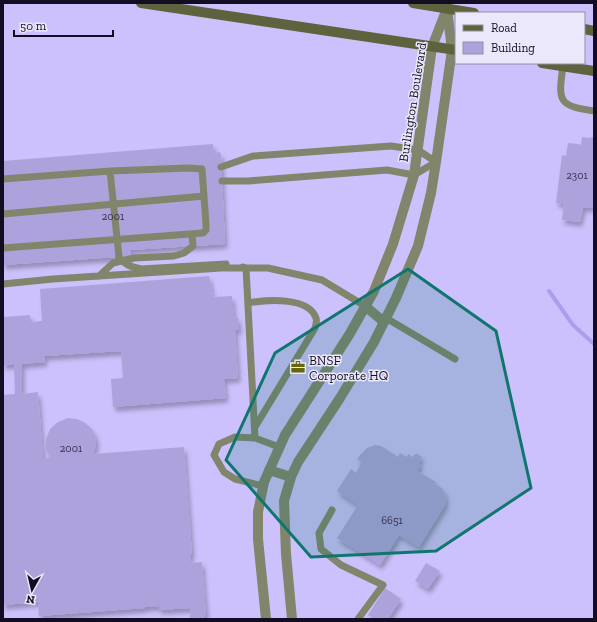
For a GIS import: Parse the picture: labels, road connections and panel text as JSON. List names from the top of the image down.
{
  "streets": {
    "street": ["Burlington Boulevard"]
  },
  "places": {
    "office": ["BNSF Corporate HQ"]
  },
  "house_numbers": [
    "2301",
    "2001",
    "2001",
    "6651"
  ],
  "legend": ["Road", "Building"],
  "scale_bar": "50 m",
  "north": "bottom"
}
